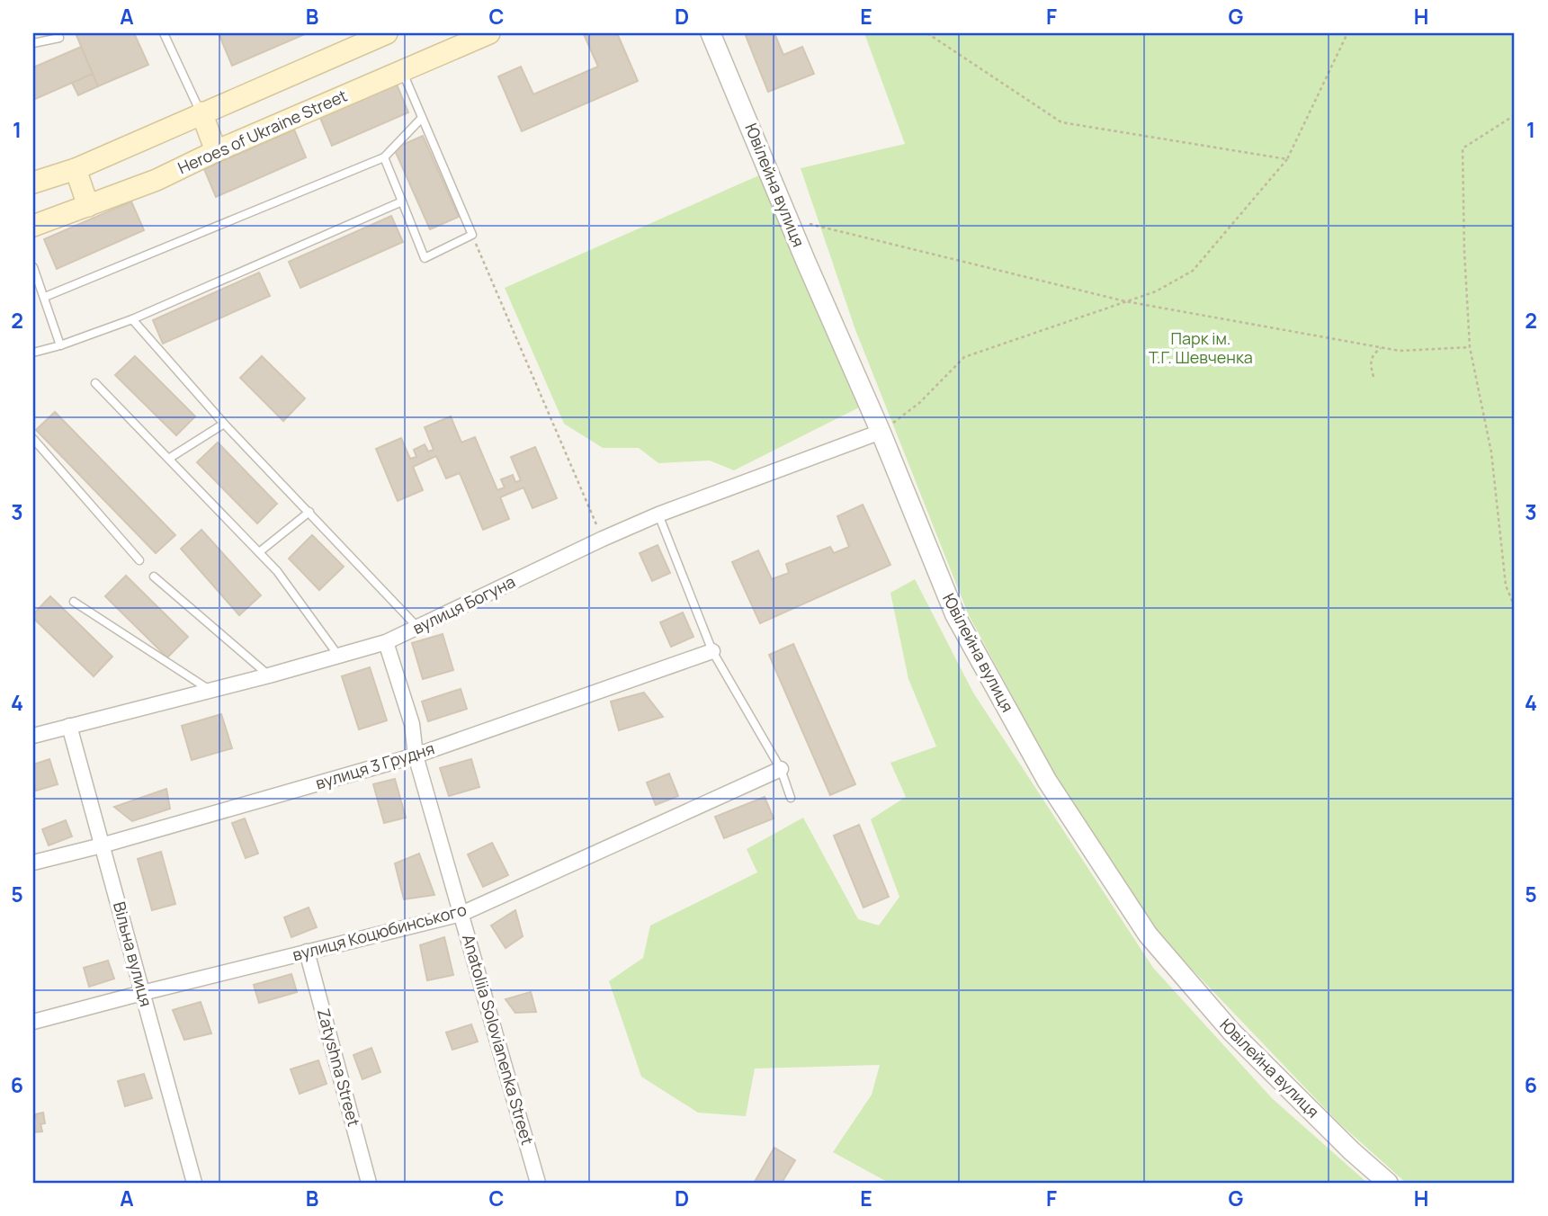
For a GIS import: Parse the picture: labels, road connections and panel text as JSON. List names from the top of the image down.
{
  "streets": {
    "main road": ["Heroes of Ukraine Street"],
    "street": [
      "Ювілейна вулиця",
      "вулиця Богуна",
      "вулиця 3 Грудня",
      "вулиця Коцюбинського",
      "Вільна вулиця",
      "Anatoliia Solovianenka Street",
      "Zatyshna Street"
    ]
  },
  "crossings": [
    ["Ювілейна вулиця", "вулиця Богуна"],
    ["вулиця Богуна", "Вільна вулиця"],
    ["вулиця Богуна", "Anatoliia Solovianenka Street"],
    ["вулиця 3 Грудня", "Вільна вулиця"],
    ["вулиця 3 Грудня", "Anatoliia Solovianenka Street"],
    ["вулиця Коцюбинського", "Вільна вулиця"],
    ["вулиця Коцюбинського", "Anatoliia Solovianenka Street"],
    ["вулиця Коцюбинського", "Zatyshna Street"]
  ],
  "parks": ["Парк ім. Т.Г. Шевченка"],
  "grid": {
    "columns": [
      "A",
      "B",
      "C",
      "D",
      "E",
      "F",
      "G",
      "H"
    ],
    "rows": [
      "1",
      "2",
      "3",
      "4",
      "5",
      "6"
    ]
  }
}
